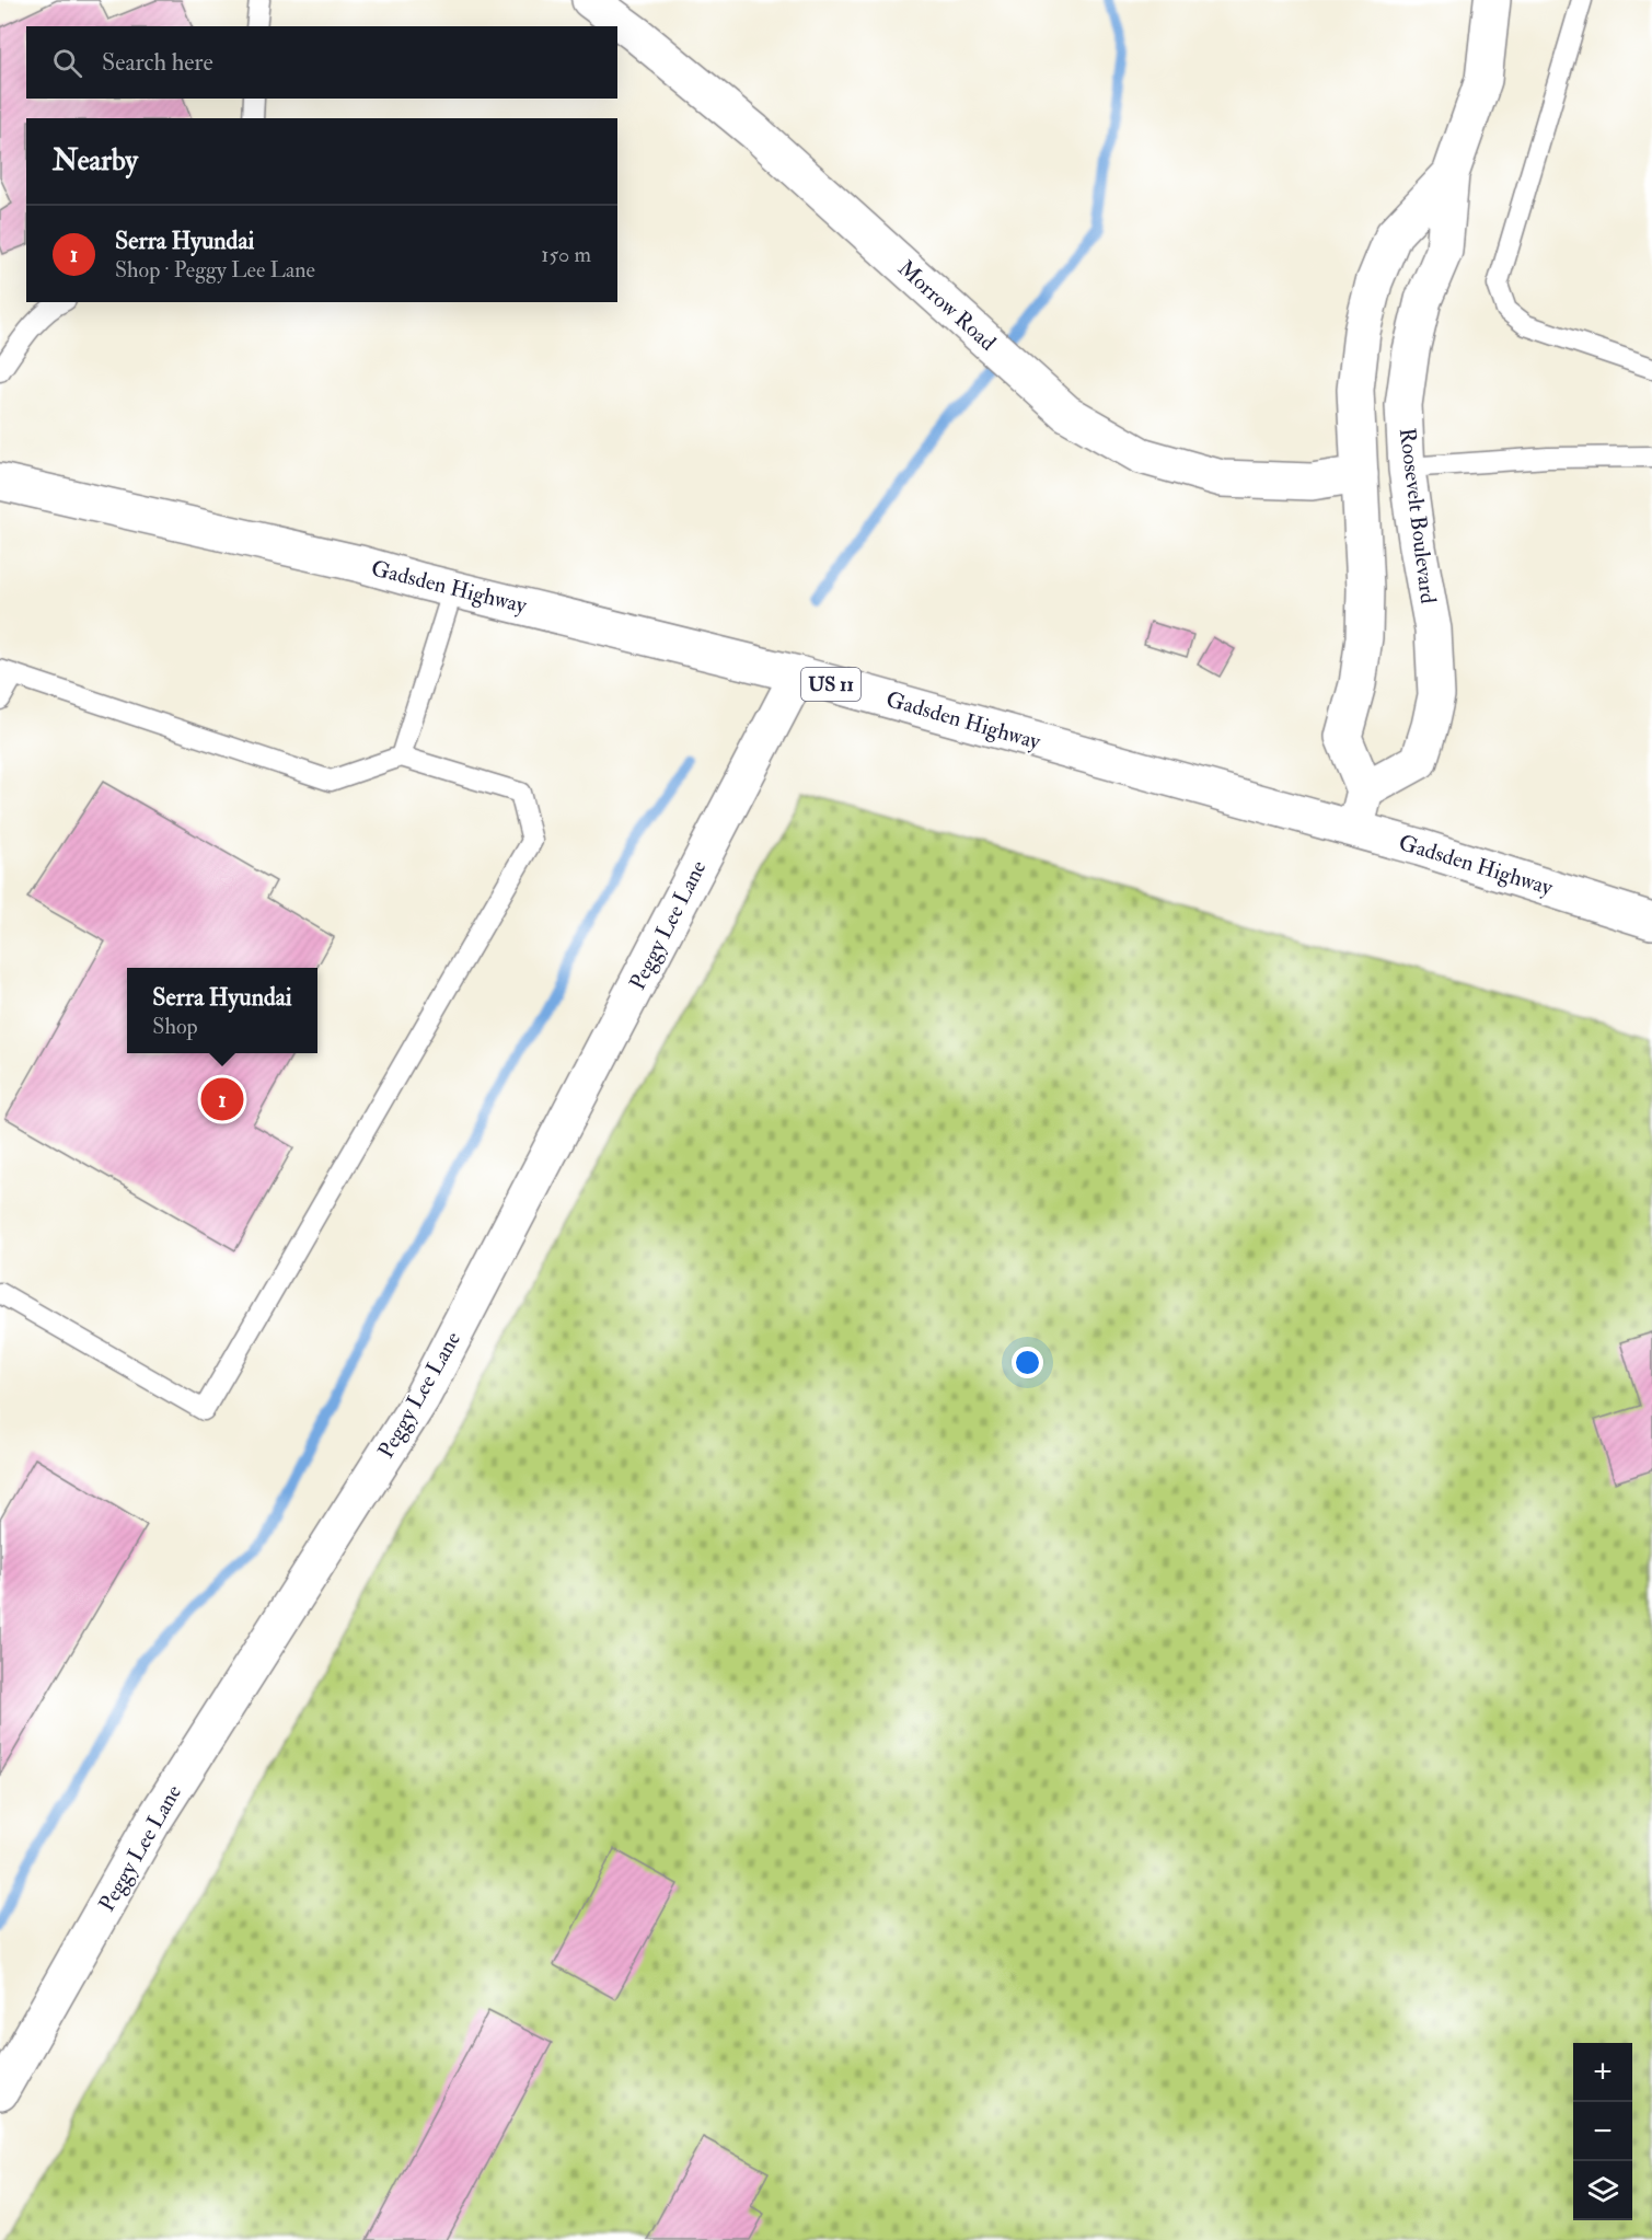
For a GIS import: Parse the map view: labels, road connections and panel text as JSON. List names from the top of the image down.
{
  "streets": {
    "street": [
      "Morrow Road",
      "Roosevelt Boulevard",
      "Gadsden Highway",
      "US 11",
      "Peggy Lee Lane"
    ]
  },
  "crossings": [
    ["Morrow Road", "Roosevelt Boulevard"],
    ["Gadsden Highway", "Peggy Lee Lane"]
  ],
  "page": {
    "search": "Search here",
    "heading": "Nearby",
    "list": [
      {
        "mark": "1",
        "name": "Serra Hyundai",
        "note": "Shop · Peggy Lee Lane",
        "value": "150 m"
      }
    ],
    "popup": ["Serra Hyundai", "Shop"],
    "pins": "1",
    "map_buttons": ["+", "−"]
  }
}
